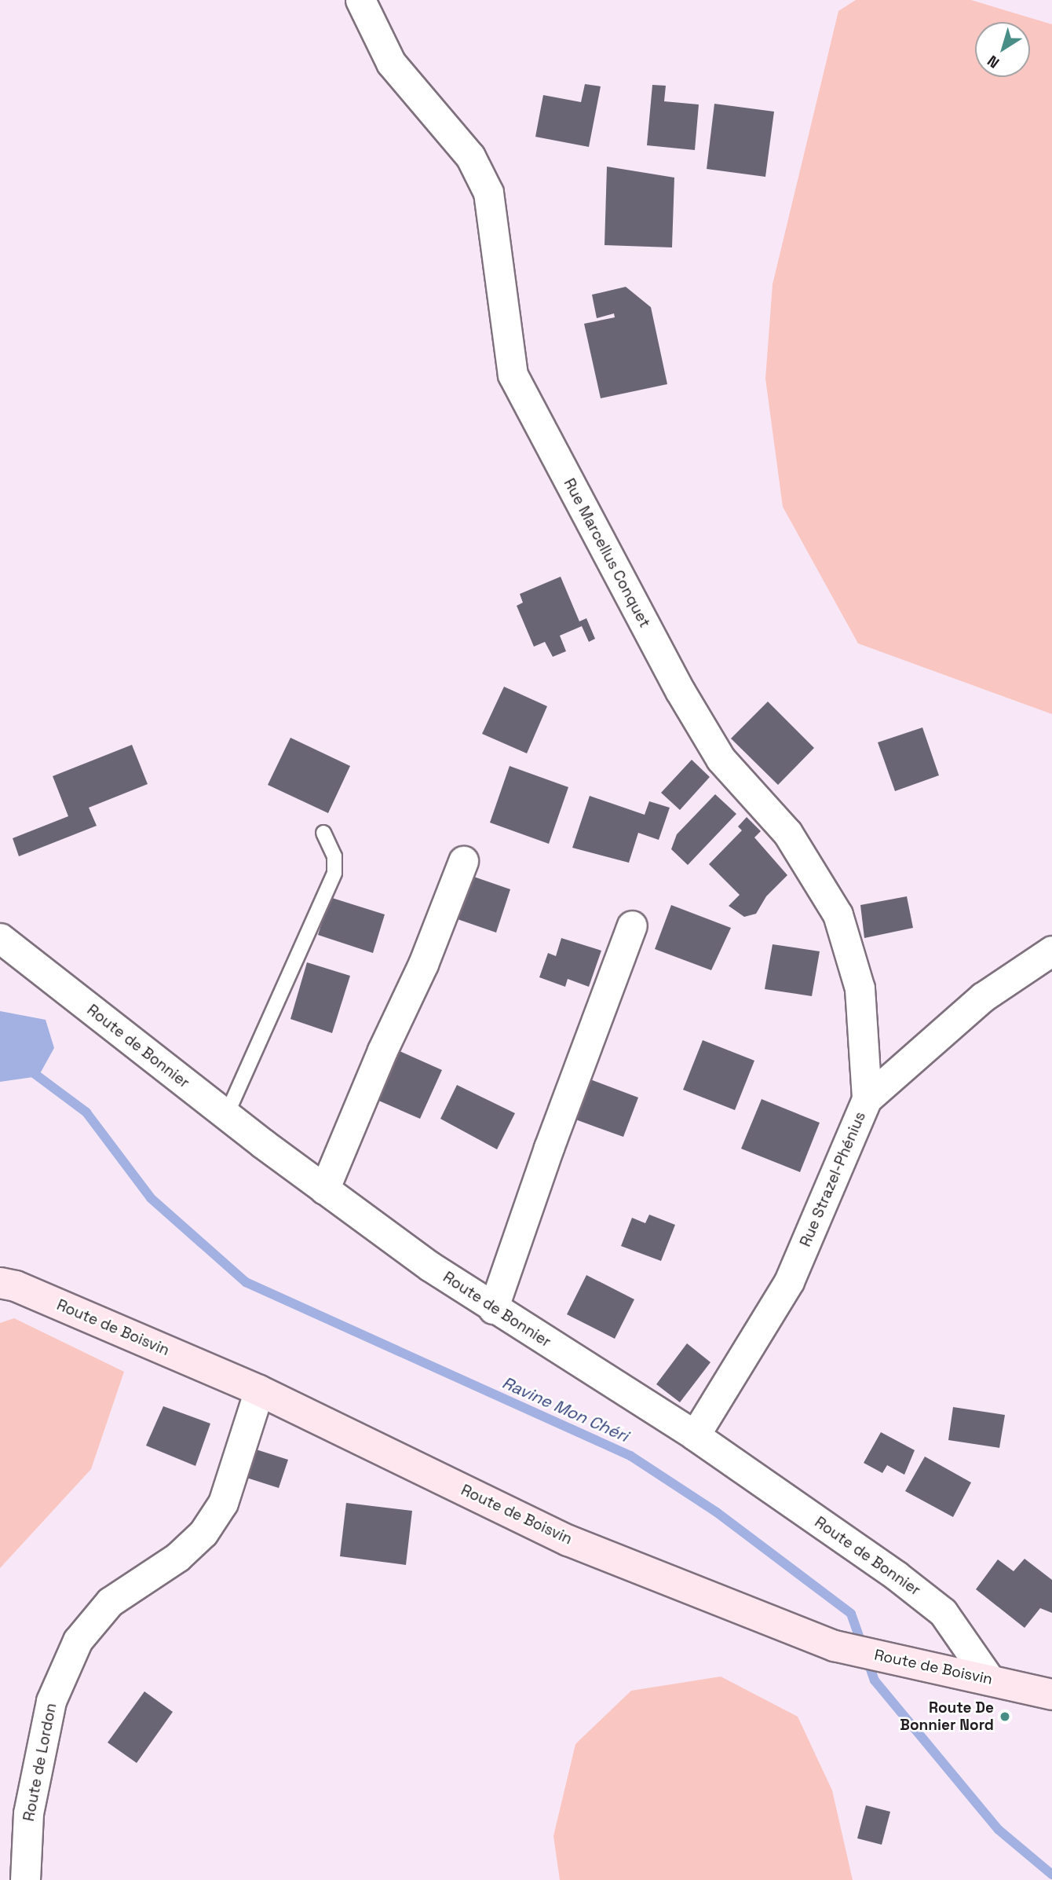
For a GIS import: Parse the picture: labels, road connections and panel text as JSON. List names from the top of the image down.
{
  "streets": {
    "main road": ["Route de Boisvin"],
    "street": [
      "Rue Marcellus Conquet",
      "Route de Bonnier",
      "Rue Strazel-Phénius",
      "Route de Lordon"
    ]
  },
  "crossings": [
    ["Rue Marcellus Conquet", "Rue Strazel-Phénius"],
    ["Route de Bonnier", "Rue Strazel-Phénius"],
    ["Route de Bonnier", "Route de Boisvin"],
    ["Route de Boisvin", "Route de Lordon"]
  ],
  "water": ["Ravine Mon Chéri"],
  "places": ["Route De Bonnier Nord"],
  "north": "bottom left"
}
